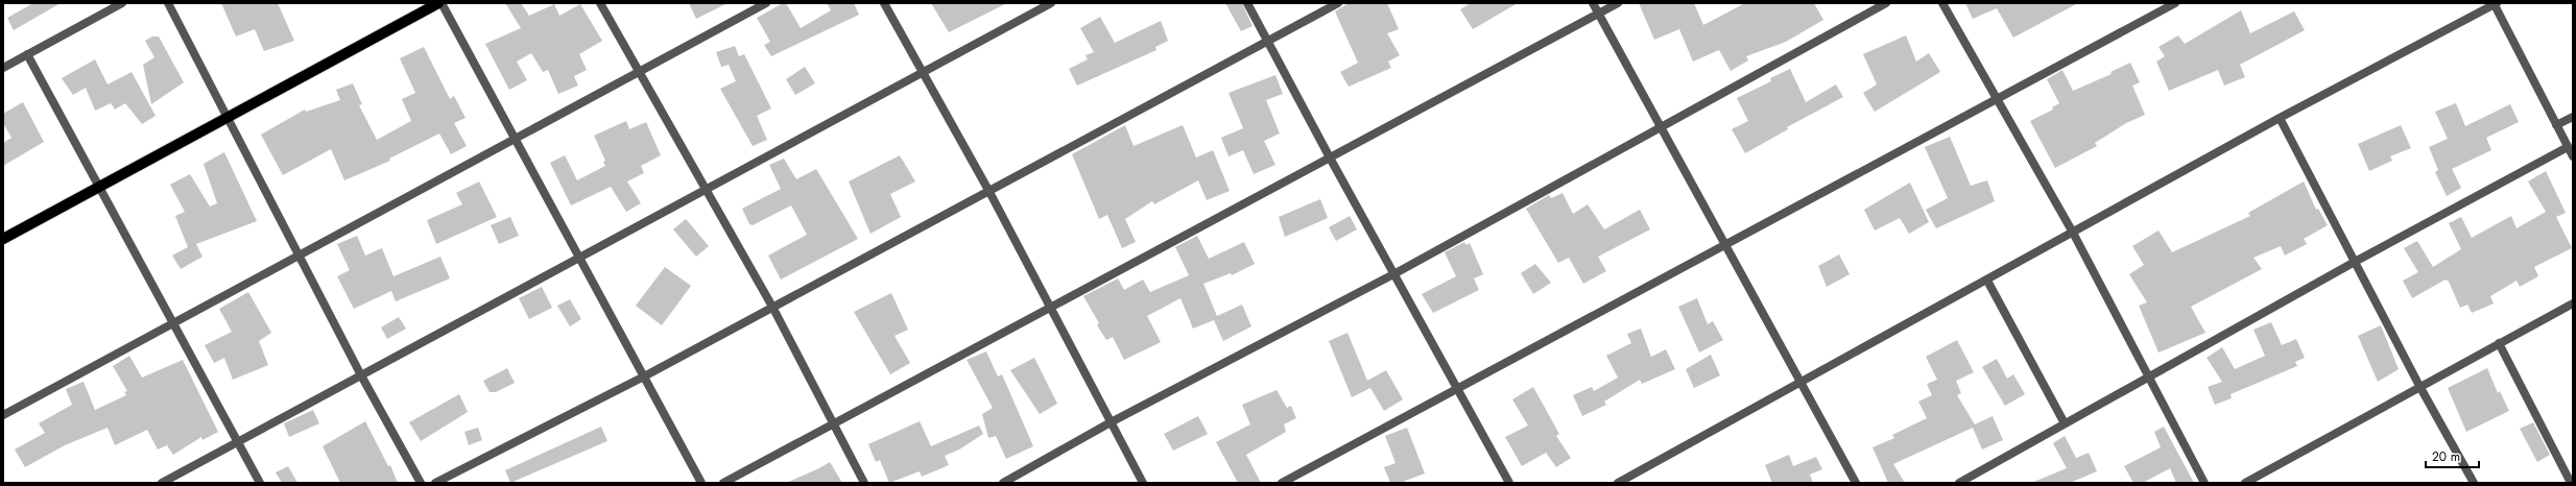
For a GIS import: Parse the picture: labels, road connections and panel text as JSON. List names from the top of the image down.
{
  "scale_bar": "20 m"
}
